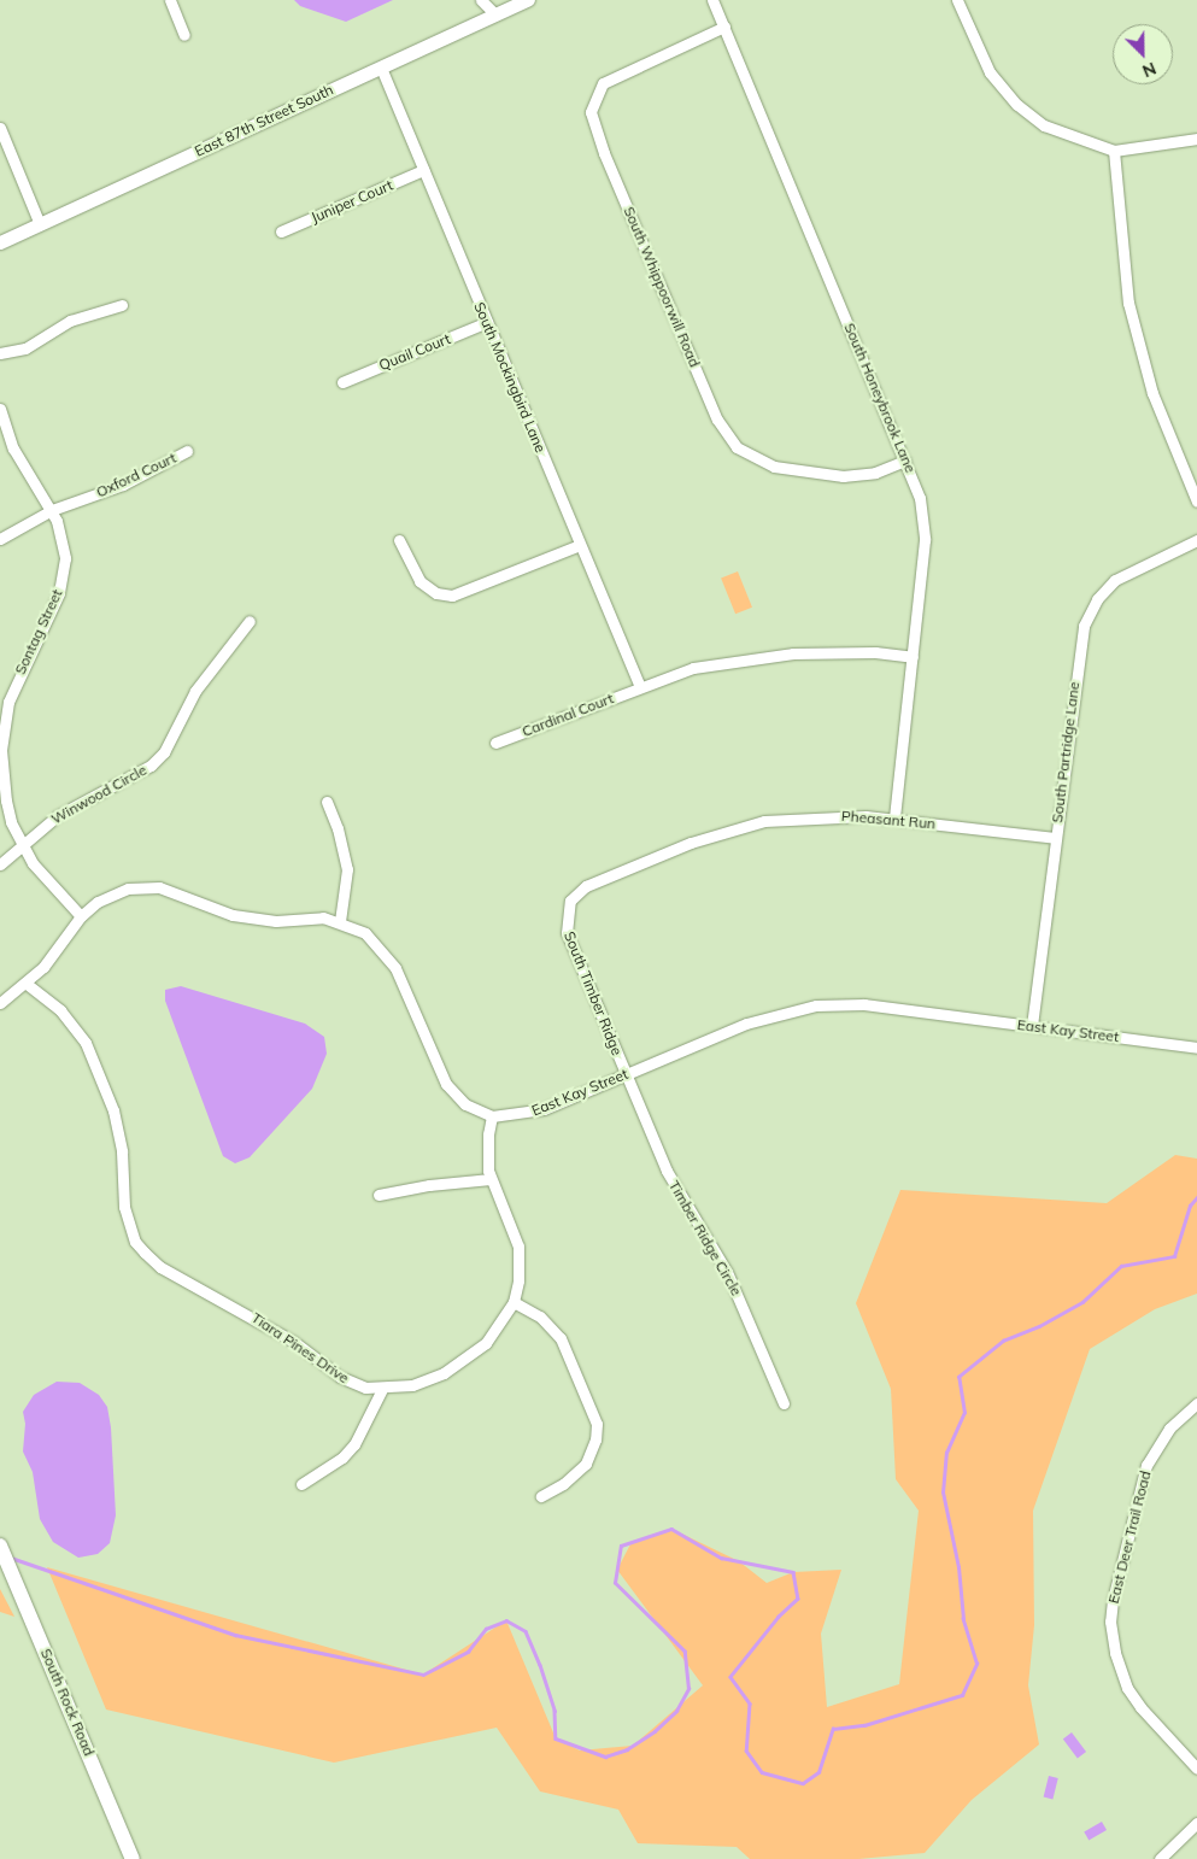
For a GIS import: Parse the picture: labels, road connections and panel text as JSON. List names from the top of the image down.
{
  "streets": {
    "main road": ["South Rock Road"],
    "street": [
      "East 87th Street South",
      "Juniper Court",
      "South Whippoorwill Road",
      "Quail Court",
      "South Mockingbird Lane",
      "South Honeybrook Lane",
      "Oxford Court",
      "Sontag Street",
      "Cardinal Court",
      "South Partridge Lane",
      "Winwood Circle",
      "Pheasant Run",
      "South Timber Ridge",
      "East Kay Street",
      "Timber Ridge Circle",
      "Tiara Pines Drive",
      "East Deer Trail Road"
    ]
  },
  "crossings": [
    ["East 87th Street South", "South Mockingbird Lane"],
    ["Juniper Court", "South Mockingbird Lane"],
    ["South Whippoorwill Road", "South Honeybrook Lane"],
    ["Quail Court", "South Mockingbird Lane"],
    ["South Mockingbird Lane", "Cardinal Court"],
    ["South Honeybrook Lane", "Cardinal Court"],
    ["South Honeybrook Lane", "Pheasant Run"],
    ["Oxford Court", "Sontag Street"],
    ["Sontag Street", "Winwood Circle"],
    ["South Partridge Lane", "Pheasant Run"],
    ["South Partridge Lane", "East Kay Street"],
    ["Pheasant Run", "South Timber Ridge"],
    ["South Timber Ridge", "East Kay Street"],
    ["South Timber Ridge", "Timber Ridge Circle"],
    ["East Kay Street", "Timber Ridge Circle"],
    ["East Kay Street", "Tiara Pines Drive"]
  ],
  "north": "bottom right"
}
